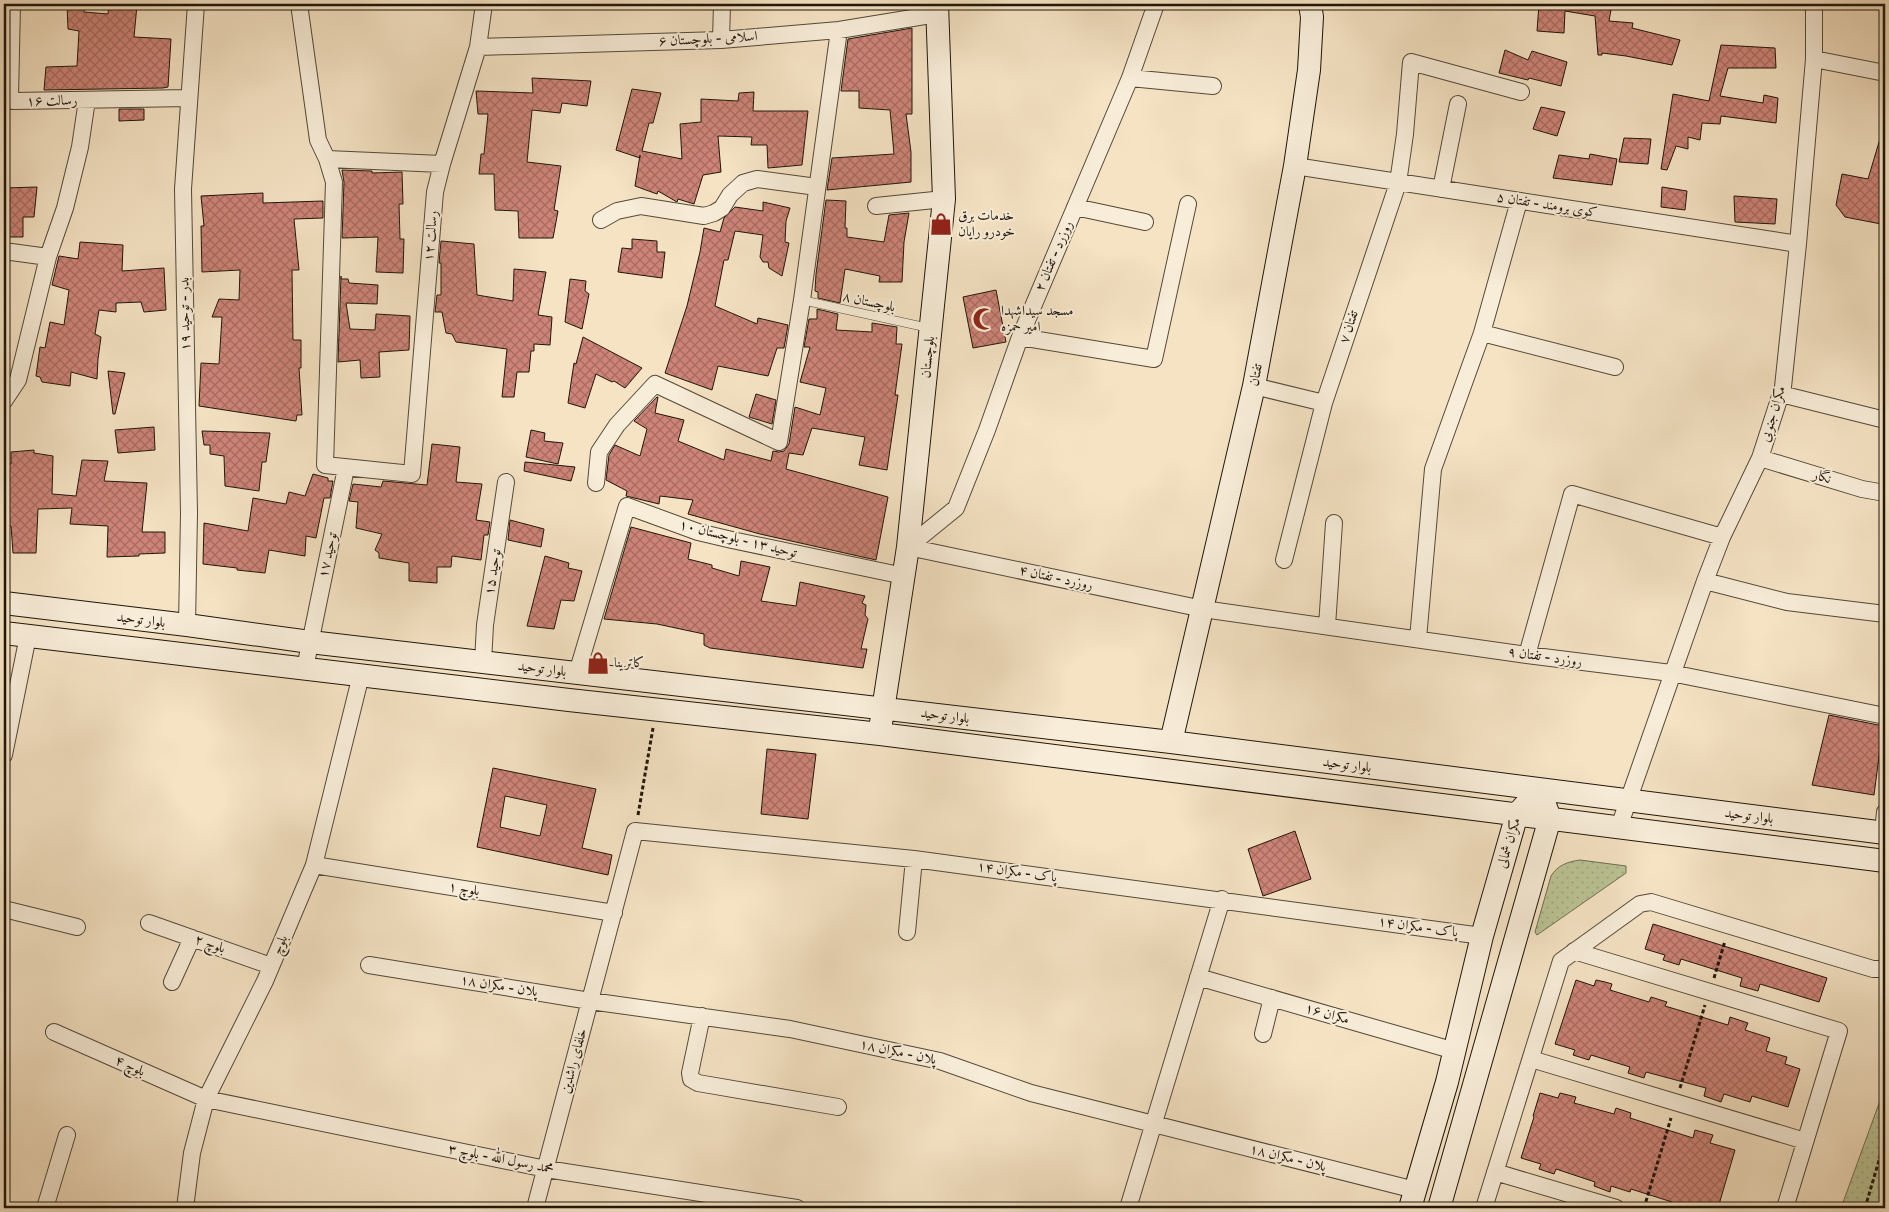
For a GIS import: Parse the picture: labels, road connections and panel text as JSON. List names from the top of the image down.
{
  "streets": {
    "main road": [
      "بلوچستان",
      "تفتان",
      "بلوار توحید",
      "مکران شمالی"
    ],
    "street": [
      "اسلامی - بلوچستان ۶",
      "رسالت ۱۶",
      "کوی برومند - تفتان ۵",
      "رسالت ۱۲",
      "روزرد - تفتان ۲",
      "بدر - توحید ۱۹",
      "تفتان ۷",
      "مکران جنوبی",
      "نگار",
      "توحید ۱۳ - بلوچستان ۱۰",
      "توحید ۱۷",
      "توحید ۱۵",
      "روزرد - تفتان ۴",
      "روزرد - تفتان ۹",
      "پاک - مکران ۱۴",
      "بلوچ ۱",
      "بلوچ ۲",
      "بلوچ",
      "پلان - مکران ۱۸",
      "مکران ۱۶",
      "خلفای راشدین",
      "بلوچ ۴",
      "محمد رسول الله - بلوچ ۳"
    ],
    "lane": ["بلوچستان ۸"]
  },
  "crossings": [
    ["اسلامی - بلوچستان ۶", "رسالت ۱۲"],
    ["اسلامی - بلوچستان ۶", "بلوچستان"],
    ["رسالت ۱۶", "بدر - توحید ۱۹"],
    ["کوی برومند - تفتان ۵", "تفتان ۷"],
    ["کوی برومند - تفتان ۵", "تفتان"],
    ["کوی برومند - تفتان ۵", "مکران جنوبی"],
    ["رسالت ۱۲", "توحید ۱۷"],
    ["روزرد - تفتان ۲", "بلوچستان"],
    ["روزرد - تفتان ۲", "روزرد - تفتان ۴"],
    ["بلوچستان ۸", "بلوچستان"],
    ["بدر - توحید ۱۹", "بلوار توحید"],
    ["بلوچستان", "توحید ۱۳ - بلوچستان ۱۰"],
    ["بلوچستان", "روزرد - تفتان ۴"],
    ["بلوچستان", "بلوار توحید"],
    ["تفتان", "روزرد - تفتان ۴"],
    ["تفتان", "بلوار توحید"],
    ["تفتان", "روزرد - تفتان ۹"],
    ["مکران جنوبی", "نگار"],
    ["مکران جنوبی", "بلوار توحید"],
    ["مکران جنوبی", "روزرد - تفتان ۹"],
    ["توحید ۱۳ - بلوچستان ۱۰", "بلوار توحید"],
    ["توحید ۱۷", "بلوار توحید"],
    ["توحید ۱۵", "بلوار توحید"],
    ["روزرد - تفتان ۴", "روزرد - تفتان ۹"],
    ["بلوار توحید", "مکران شمالی"],
    ["بلوار توحید", "بلوچ"],
    ["مکران شمالی", "پاک - مکران ۱۴"],
    ["مکران شمالی", "پلان - مکران ۱۸"],
    ["مکران شمالی", "مکران ۱۶"],
    ["بلوچ ۱", "بلوچ"],
    ["بلوچ ۱", "خلفای راشدین"],
    ["بلوچ ۲", "بلوچ"],
    ["بلوچ", "بلوچ ۴"],
    ["بلوچ", "محمد رسول الله - بلوچ ۳"],
    ["پلان - مکران ۱۸", "خلفای راشدین"],
    ["خلفای راشدین", "محمد رسول الله - بلوچ ۳"],
    ["بلوچ ۴", "محمد رسول الله - بلوچ ۳"]
  ],
  "places": {
    "shop": ["خدمات برق خودرو رایان", "کاترینا"],
    "mosque": ["مسجد سیداشهدا امیر حمزه"]
  }
}
